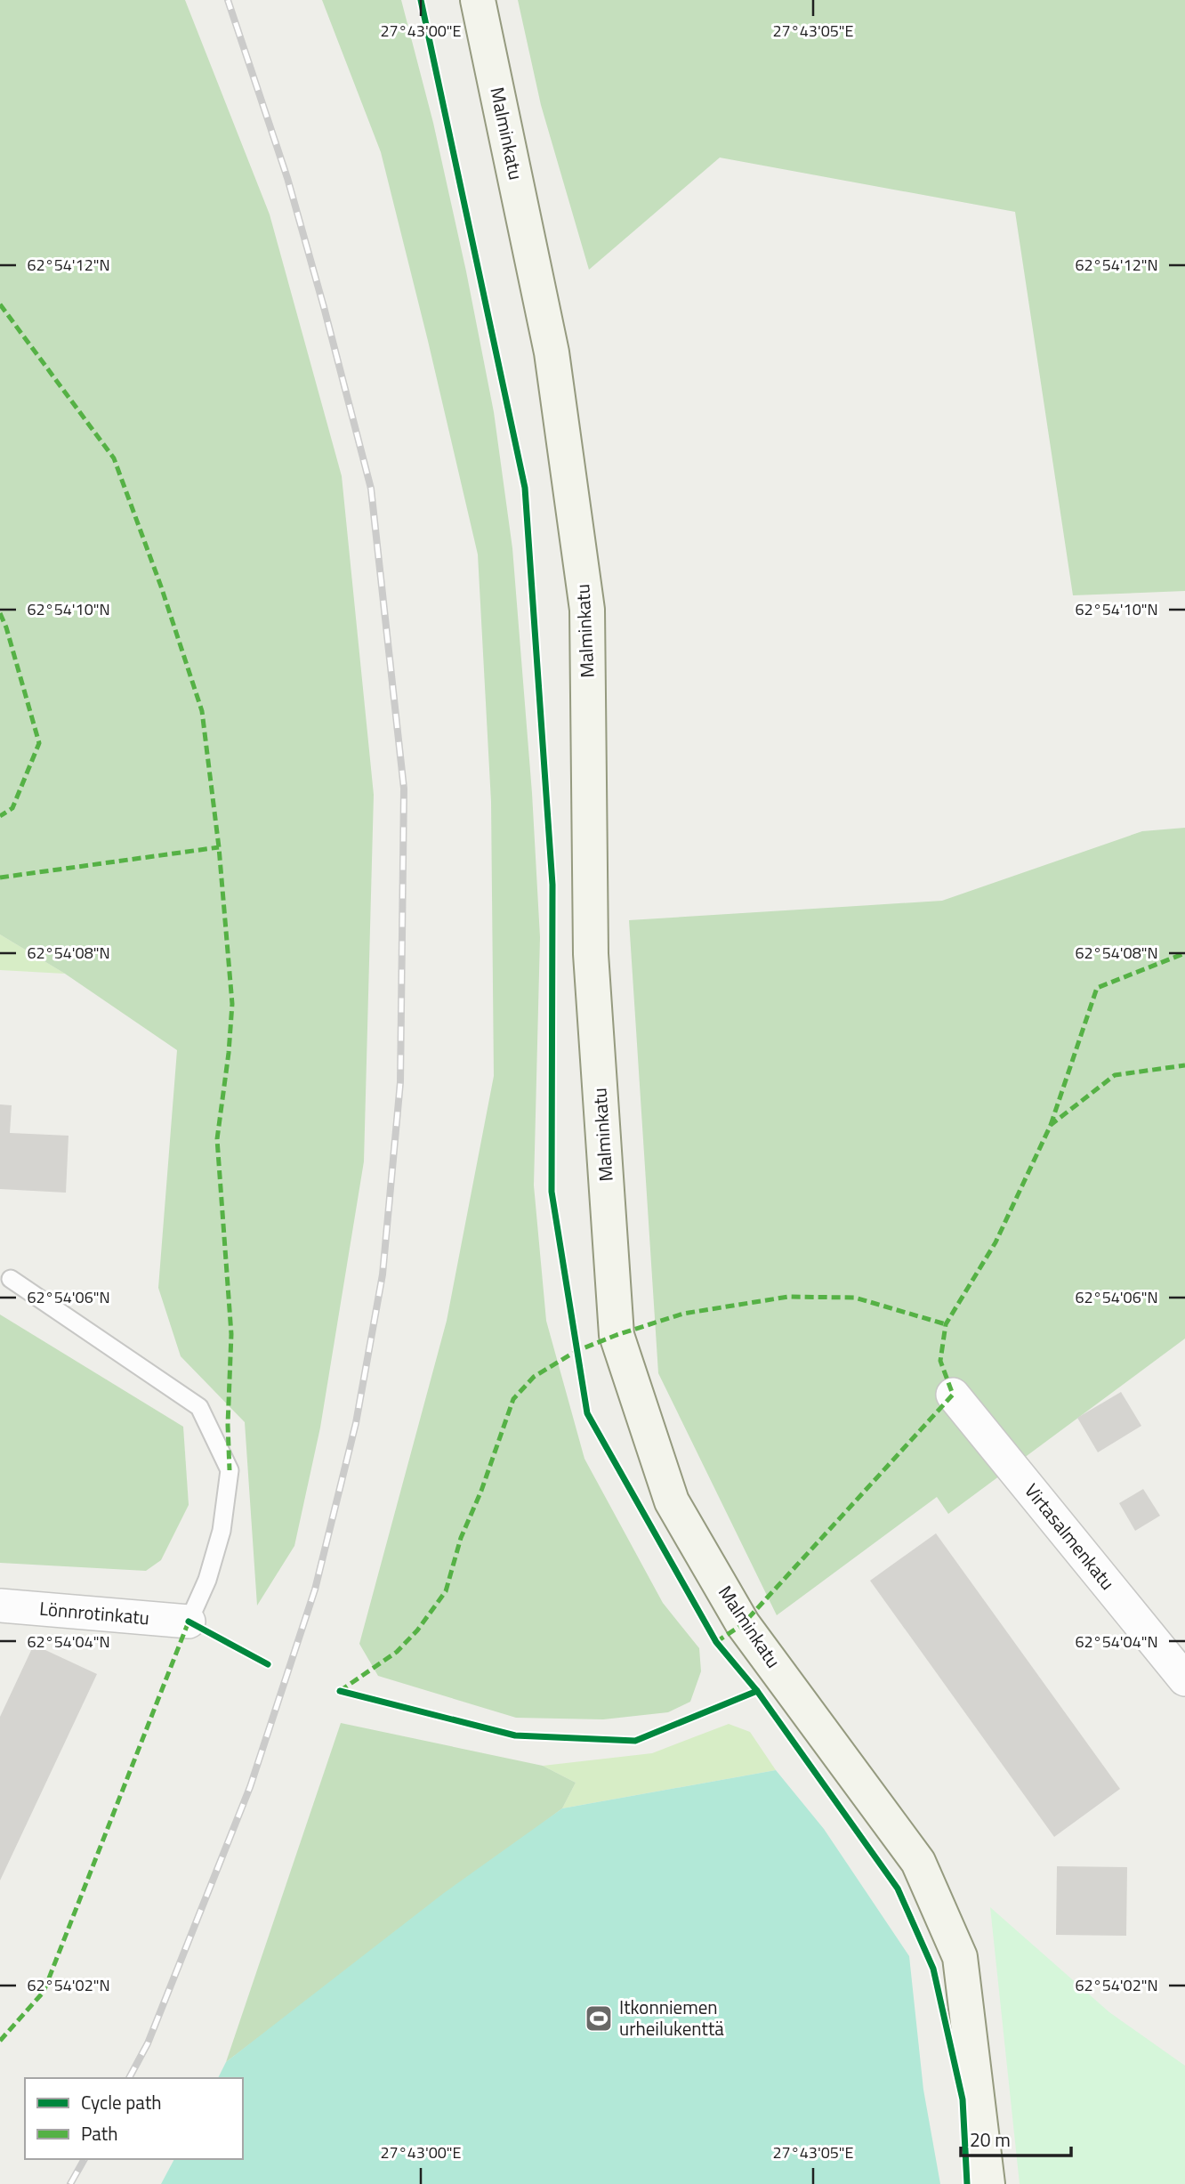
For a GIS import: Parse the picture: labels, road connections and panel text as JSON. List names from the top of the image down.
{
  "streets": {
    "street": ["Malminkatu", "Virtasalmenkatu", "Lönnrotinkatu"]
  },
  "places": {
    "sports": ["Itkonniemen urheilukenttä"]
  },
  "legend": ["Cycle path", "Path"],
  "scale_bar": "20 m",
  "coordinates": [
    "27°43'00\"E",
    "27°43'05\"E",
    "62°54'12\"N",
    "62°54'10\"N",
    "62°54'08\"N",
    "62°54'06\"N",
    "62°54'04\"N",
    "62°54'02\"N"
  ]
}
